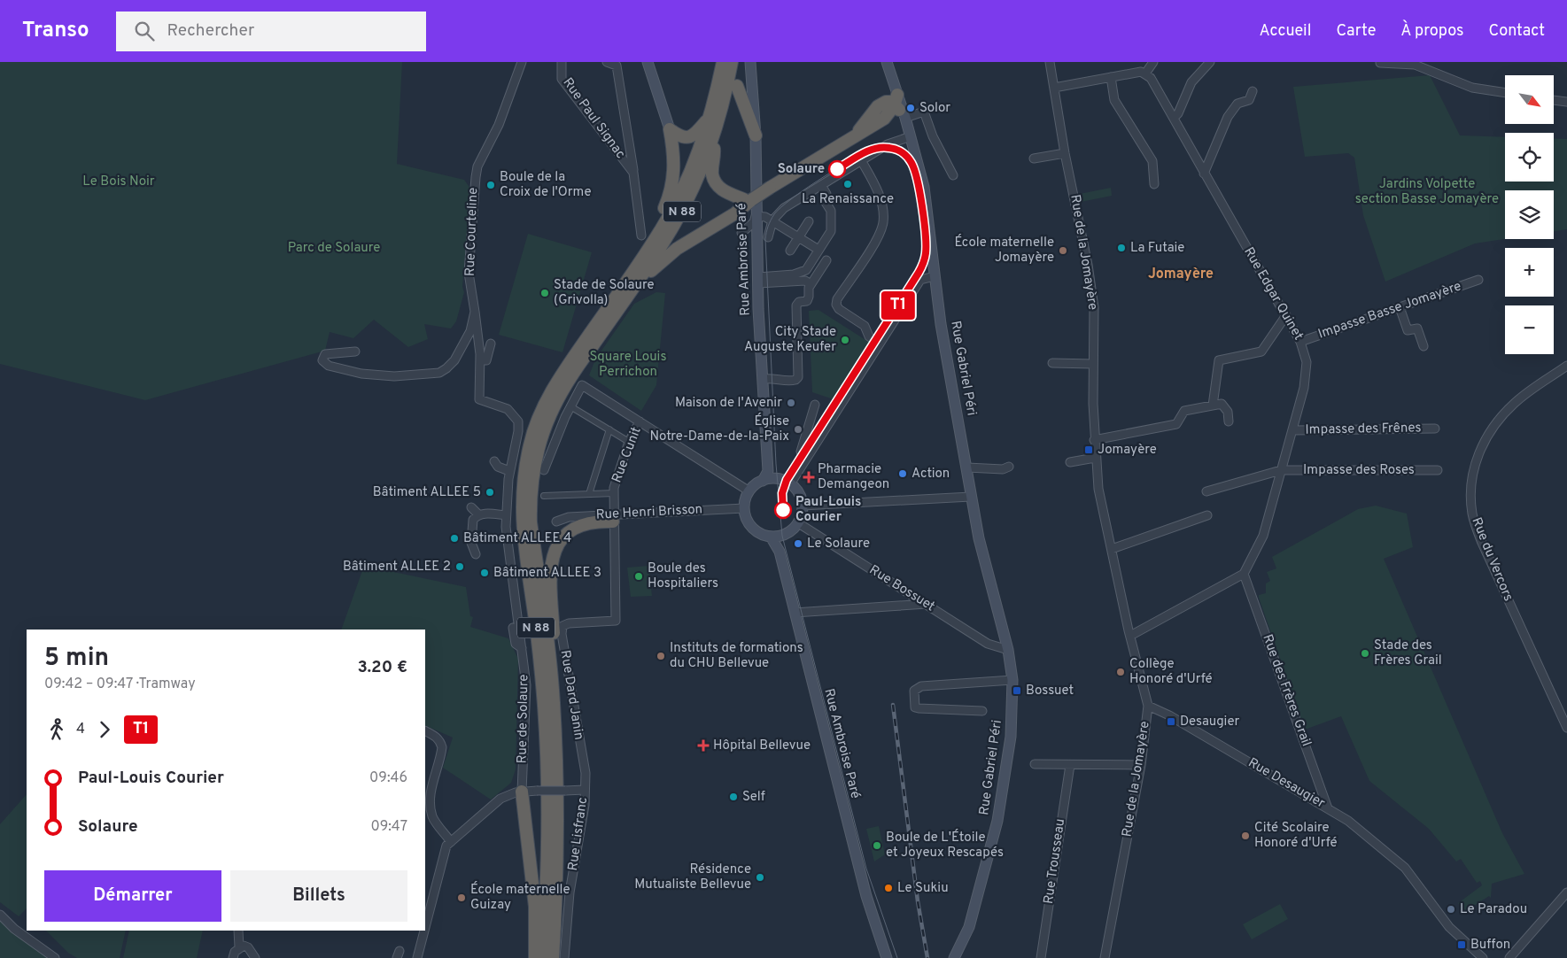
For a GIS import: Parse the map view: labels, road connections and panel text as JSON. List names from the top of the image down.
{
  "streets": {
    "highway": ["N 88"],
    "main road": ["Rue Ambroise Paré", "Rue Gabriel Péri"],
    "street": [
      "Rue Paul Signac",
      "Rue Courteline",
      "Rue de la Jomayère",
      "Rue Edgar Quinet",
      "Impasse Basse Jomayère",
      "Impasse des Frênes",
      "Rue Cunit",
      "Impasse des Roses",
      "Rue Henri Brisson",
      "Rue du Vercors",
      "Rue Bossuet",
      "Rue des Frères Grail",
      "Rue Dard Janin",
      "Rue de Solaure",
      "Rue Desaugier",
      "Rue Lisfranc",
      "Rue Trousseau"
    ]
  },
  "crossings": [
    ["N 88", "Rue Cunit"],
    ["N 88", "Rue Henri Brisson"],
    ["N 88", "Rue Dard Janin"],
    ["Rue Courteline", "Rue de Solaure"],
    ["Rue de la Jomayère", "Rue Desaugier"],
    ["Rue Ambroise Paré", "Rue Henri Brisson"],
    ["Rue Ambroise Paré", "Rue Bossuet"],
    ["Rue Edgar Quinet", "Impasse Basse Jomayère"],
    ["Rue Edgar Quinet", "Impasse des Frênes"],
    ["Rue Edgar Quinet", "Impasse des Roses"],
    ["Rue Edgar Quinet", "Rue des Frères Grail"],
    ["Rue Gabriel Péri", "Rue Bossuet"],
    ["Rue Cunit", "Rue Henri Brisson"],
    ["Rue Cunit", "Rue Dard Janin"],
    ["Rue Henri Brisson", "Rue Bossuet"],
    ["Rue Henri Brisson", "Rue Dard Janin"],
    ["Rue des Frères Grail", "Rue Desaugier"],
    ["Rue Dard Janin", "Rue Lisfranc"]
  ],
  "districts": ["Jomayère"],
  "parks": [
    "Le Bois Noir",
    "Jardins Volpette section Basse Jomayère",
    "Parc de Solaure",
    "Square Louis Perrichon"
  ],
  "places": {
    "other": [
      "Solor",
      "Solaure",
      "La Renaissance",
      "Boule de la Croix de l'Orme",
      "La Futaie",
      "École maternelle Jomayère",
      "Stade de Solaure (Grivolla)",
      "City Stade Auguste Keufer",
      "Maison de l'Avenir",
      "Église Notre-Dame-de-la-Paix",
      "Action",
      "Bâtiment ALLEE 5",
      "Paul-Louis Courier",
      "Bâtiment ALLEE 4",
      "Le Solaure",
      "Bâtiment ALLEE 2",
      "Bâtiment ALLEE 3",
      "Boule des Hospitaliers",
      "Stade des Frères Grail",
      "Instituts de formations du CHU Bellevue",
      "Collège Honoré d'Urfé",
      "Self",
      "Cité Scolaire Honoré d'Urfé",
      "Boule de L'Étoile et Joyeux Rescapés",
      "Résidence Mutualiste Bellevue",
      "Le Sukiu",
      "École maternelle Guizay",
      "Le Paradou"
    ],
    "transit": [
      "Jomayère",
      "Bossuet",
      "Desaugier",
      "Buffon"
    ],
    "health": ["Pharmacie Demangeon", "Hôpital Bellevue"]
  },
  "lines": ["tram line T1"],
  "north": "bottom right",
  "page": {
    "header": "Transo",
    "search": "Rechercher",
    "nav": [
      "Accueil",
      "Carte",
      "À propos",
      "Contact"
    ],
    "on_map": "T1",
    "map_buttons": ["+", "−"],
    "heading": ["5 min", "09:42 – 09:47 · Tramway", "3.20 €"],
    "legs": ["4", "T1"],
    "list": [
      {
        "name": "Paul-Louis Courier",
        "value": "09:46"
      },
      {
        "name": "Solaure",
        "value": "09:47"
      }
    ],
    "buttons": ["Démarrer", "Billets"]
  }
}
